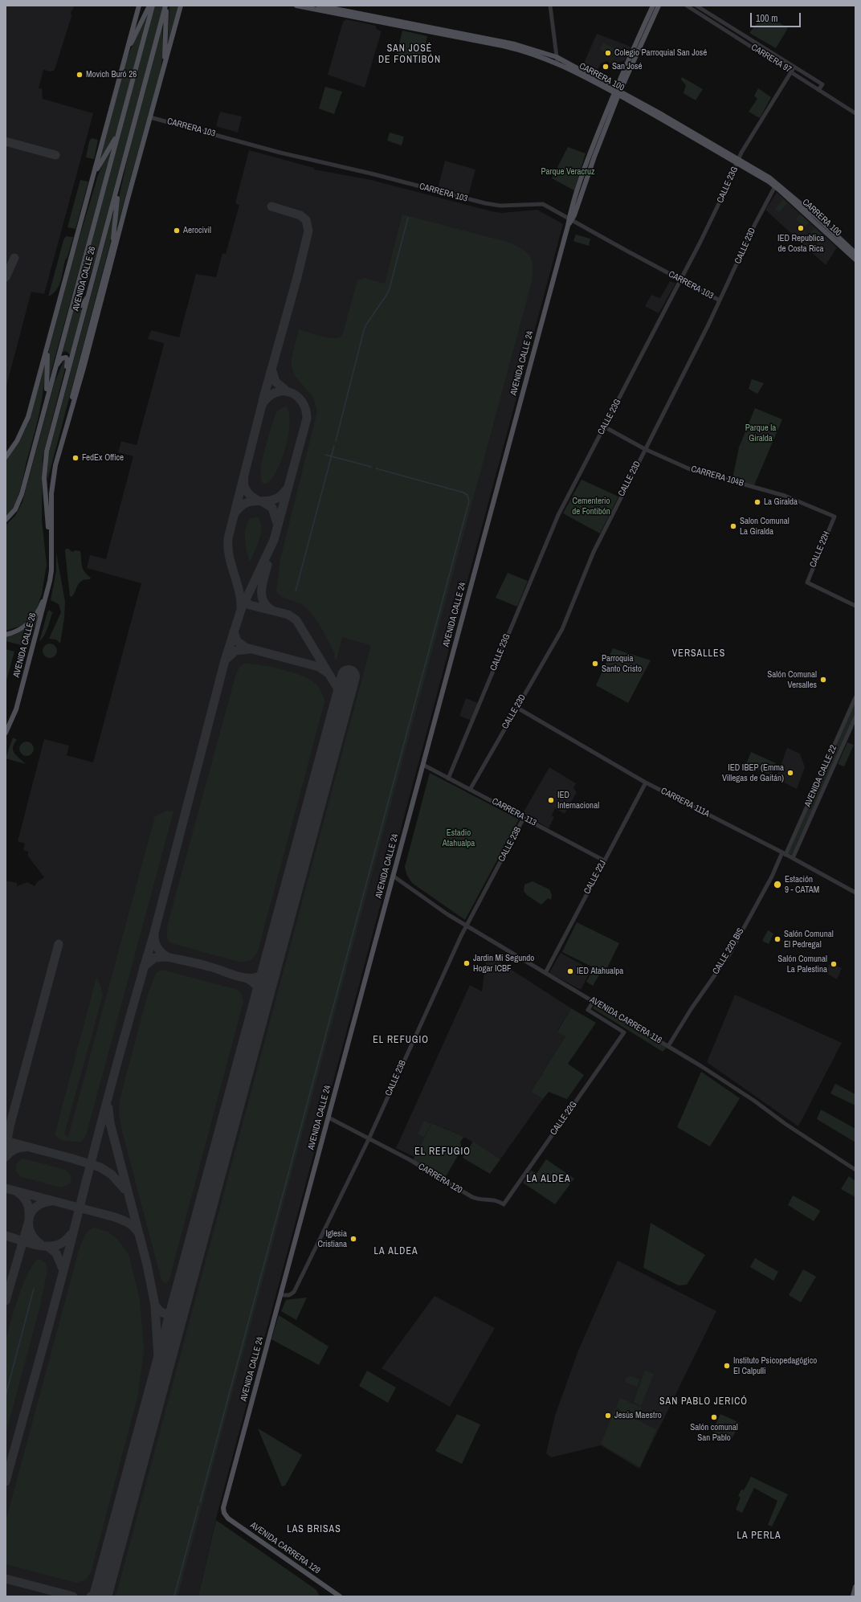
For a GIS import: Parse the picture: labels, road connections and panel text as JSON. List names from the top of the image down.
{
  "streets": {
    "main road": [
      "CARRERA 100",
      "AVENIDA CALLE 26",
      "AVENIDA CALLE 24",
      "AVENIDA CARRERA 129"
    ],
    "street": [
      "CARRERA 97",
      "CARRERA 103",
      "CALLE 23G",
      "CALLE 23D",
      "CARRERA 104B",
      "CALLE 22H",
      "AVENIDA CALLE 22",
      "CARRERA 111A",
      "CARRERA 113",
      "CALLE 23B",
      "CALLE 22J",
      "CALLE 22D BIS",
      "AVENIDA CARRERA 116",
      "CALLE 22G",
      "CARRERA 120"
    ]
  },
  "crossings": [
    ["CARRERA 97", "CALLE 23G"],
    ["CARRERA 100", "CALLE 23G"],
    ["CARRERA 100", "CALLE 23D"],
    ["CARRERA 100", "AVENIDA CALLE 24"],
    ["CARRERA 103", "CALLE 23G"],
    ["CARRERA 103", "CALLE 23D"],
    ["CARRERA 103", "AVENIDA CALLE 26"],
    ["CARRERA 103", "AVENIDA CALLE 24"],
    ["CALLE 23G", "CARRERA 104B"],
    ["CALLE 23G", "CARRERA 113"],
    ["CALLE 23D", "CARRERA 104B"],
    ["CALLE 23D", "CARRERA 111A"],
    ["CALLE 23D", "CARRERA 113"],
    ["AVENIDA CALLE 24", "CARRERA 113"],
    ["AVENIDA CALLE 24", "CALLE 23B"],
    ["AVENIDA CALLE 24", "AVENIDA CARRERA 116"],
    ["AVENIDA CALLE 24", "CARRERA 120"],
    ["AVENIDA CALLE 24", "AVENIDA CARRERA 129"],
    ["CARRERA 104B", "CALLE 22H"],
    ["AVENIDA CALLE 22", "CARRERA 111A"],
    ["AVENIDA CALLE 22", "CALLE 22D BIS"],
    ["CARRERA 111A", "CALLE 22J"],
    ["CARRERA 111A", "CALLE 22D BIS"],
    ["CARRERA 113", "CALLE 23B"],
    ["CARRERA 113", "CALLE 22J"],
    ["CALLE 23B", "AVENIDA CARRERA 116"],
    ["CALLE 23B", "CARRERA 120"],
    ["CALLE 22J", "AVENIDA CARRERA 116"],
    ["CALLE 22D BIS", "AVENIDA CARRERA 116"],
    ["AVENIDA CARRERA 116", "CALLE 22G"],
    ["CALLE 22G", "CARRERA 120"]
  ],
  "districts": [
    "SAN JOSÉ DE FONTIBÓN",
    "VERSALLES",
    "EL REFUGIO",
    "EL REFUGIO",
    "LA ALDEA",
    "LA ALDEA",
    "SAN PABLO JERICÓ",
    "LAS BRISAS",
    "LA PERLA"
  ],
  "parks": [
    "Parque Veracruz",
    "Parque la Giralda",
    "Cementerio de Fontibón",
    "Estadio Atahualpa"
  ],
  "places": [
    "Colegio Parroquial San José",
    "San José",
    "Movich Buró 26",
    "IED Republica de Costa Rica",
    "Aerocivil",
    "FedEx Office",
    "La Giralda",
    "Salon Comunal La Giralda",
    "Parroquia Santo Cristo",
    "Salón Comunal Versalles",
    "IED IBEP (Emma Villegas de Gaitán)",
    "IED Internacional",
    "Estación 9 - CATAM",
    "Salón Comunal El Pedregal",
    "Jardin Mi Segundo Hogar ICBF",
    "Salón Comunal La Palestina",
    "IED Atahualpa",
    "Iglesia Cristiana",
    "Instituto Psicopedagógico El Calpulli",
    "Jesús Maestro",
    "Salón comunal San Pablo"
  ],
  "scale_bar": "100 m"
}
